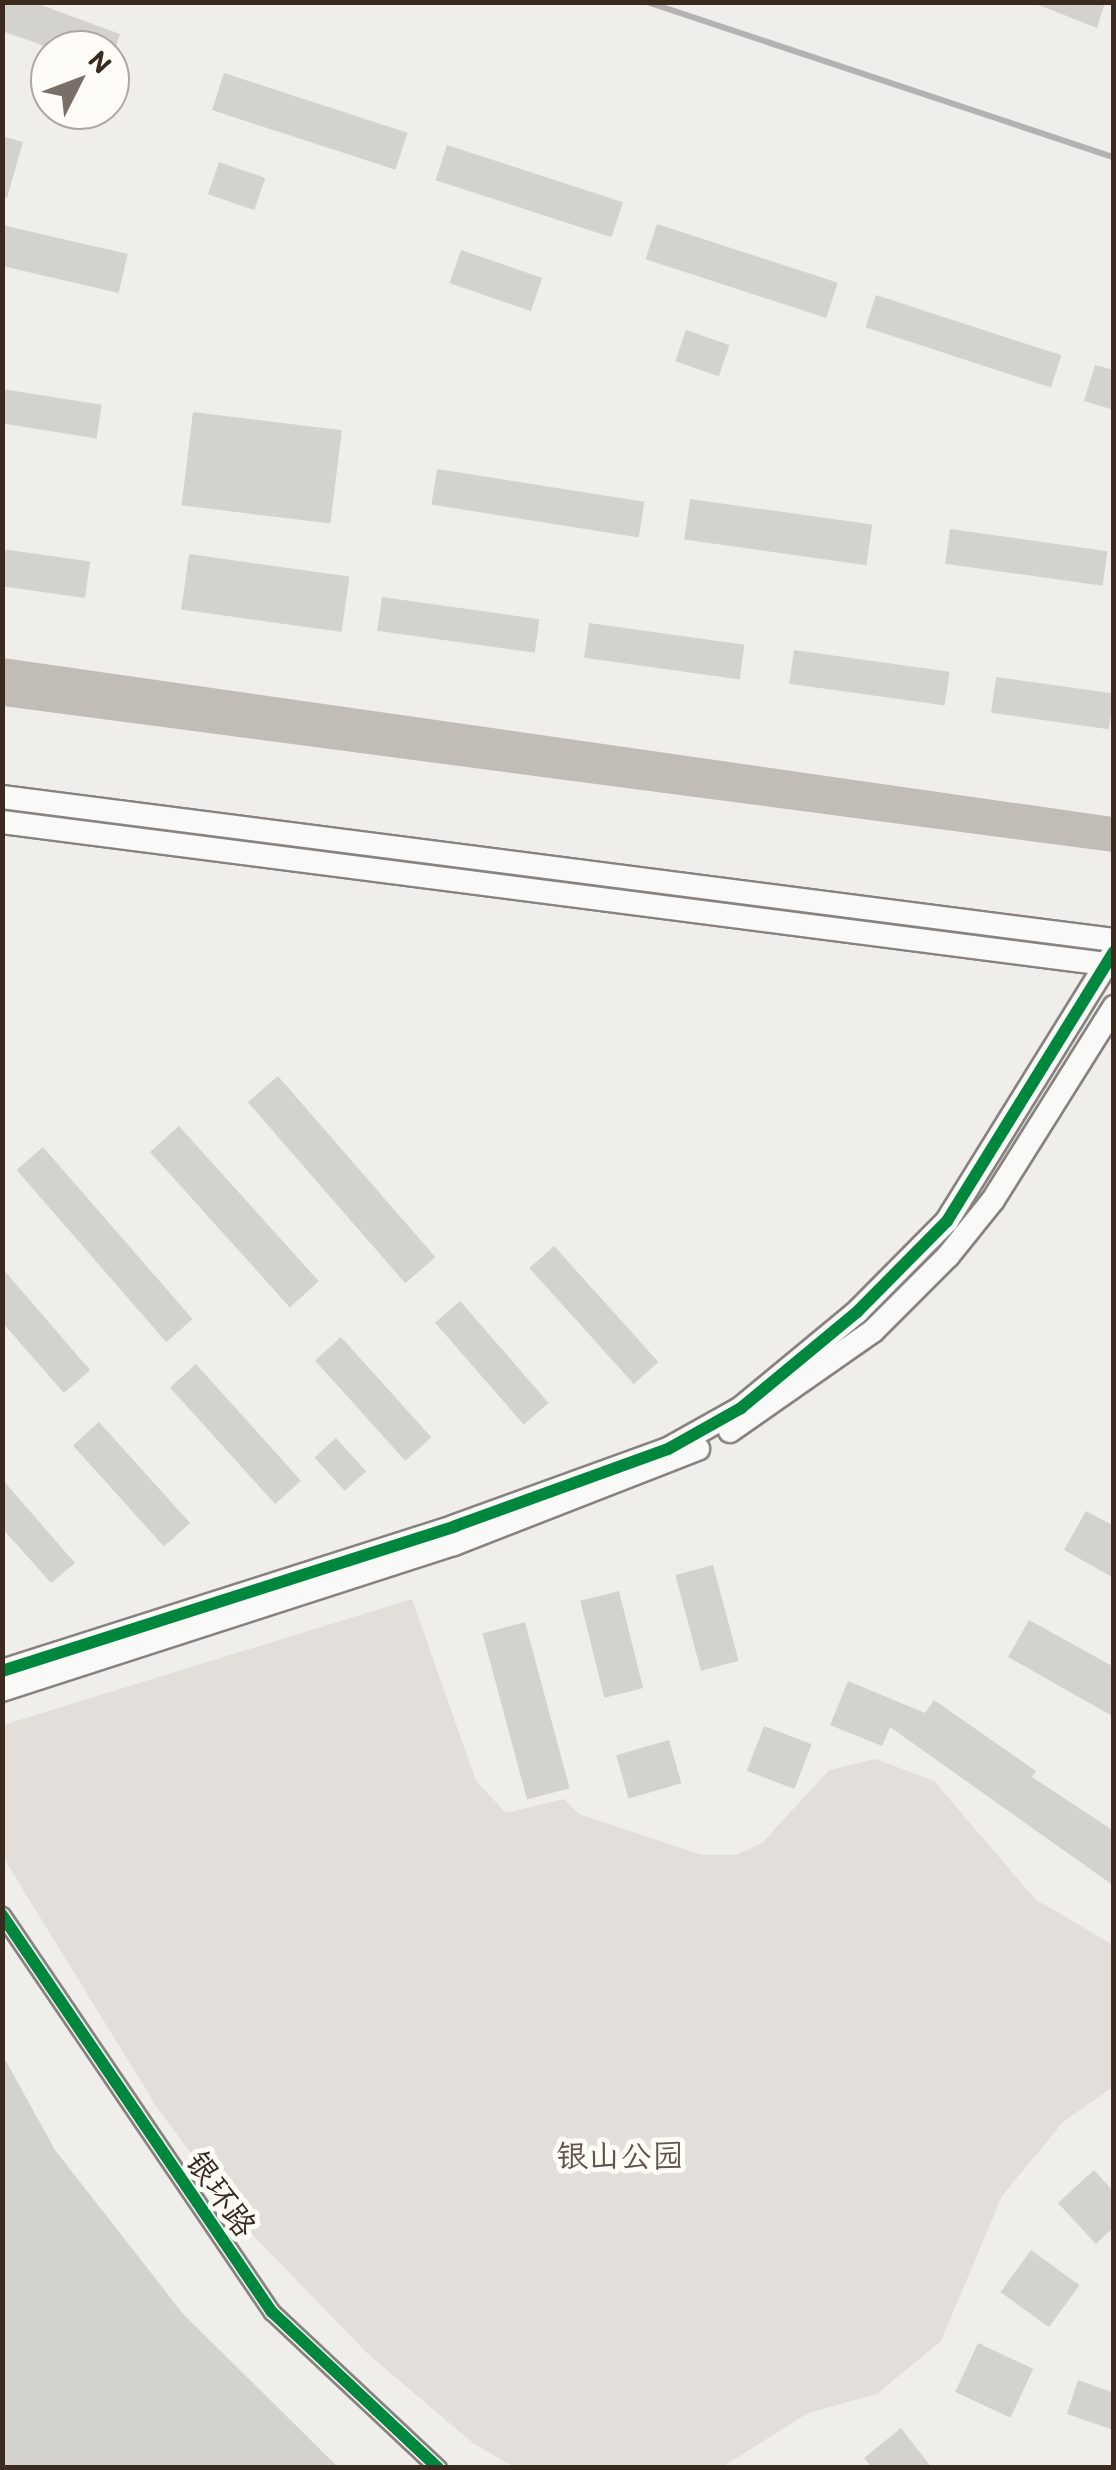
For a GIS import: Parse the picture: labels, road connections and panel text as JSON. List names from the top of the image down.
{
  "streets": {
    "street": ["银环路"]
  },
  "parks": ["银山公园"],
  "north": "top right"
}
